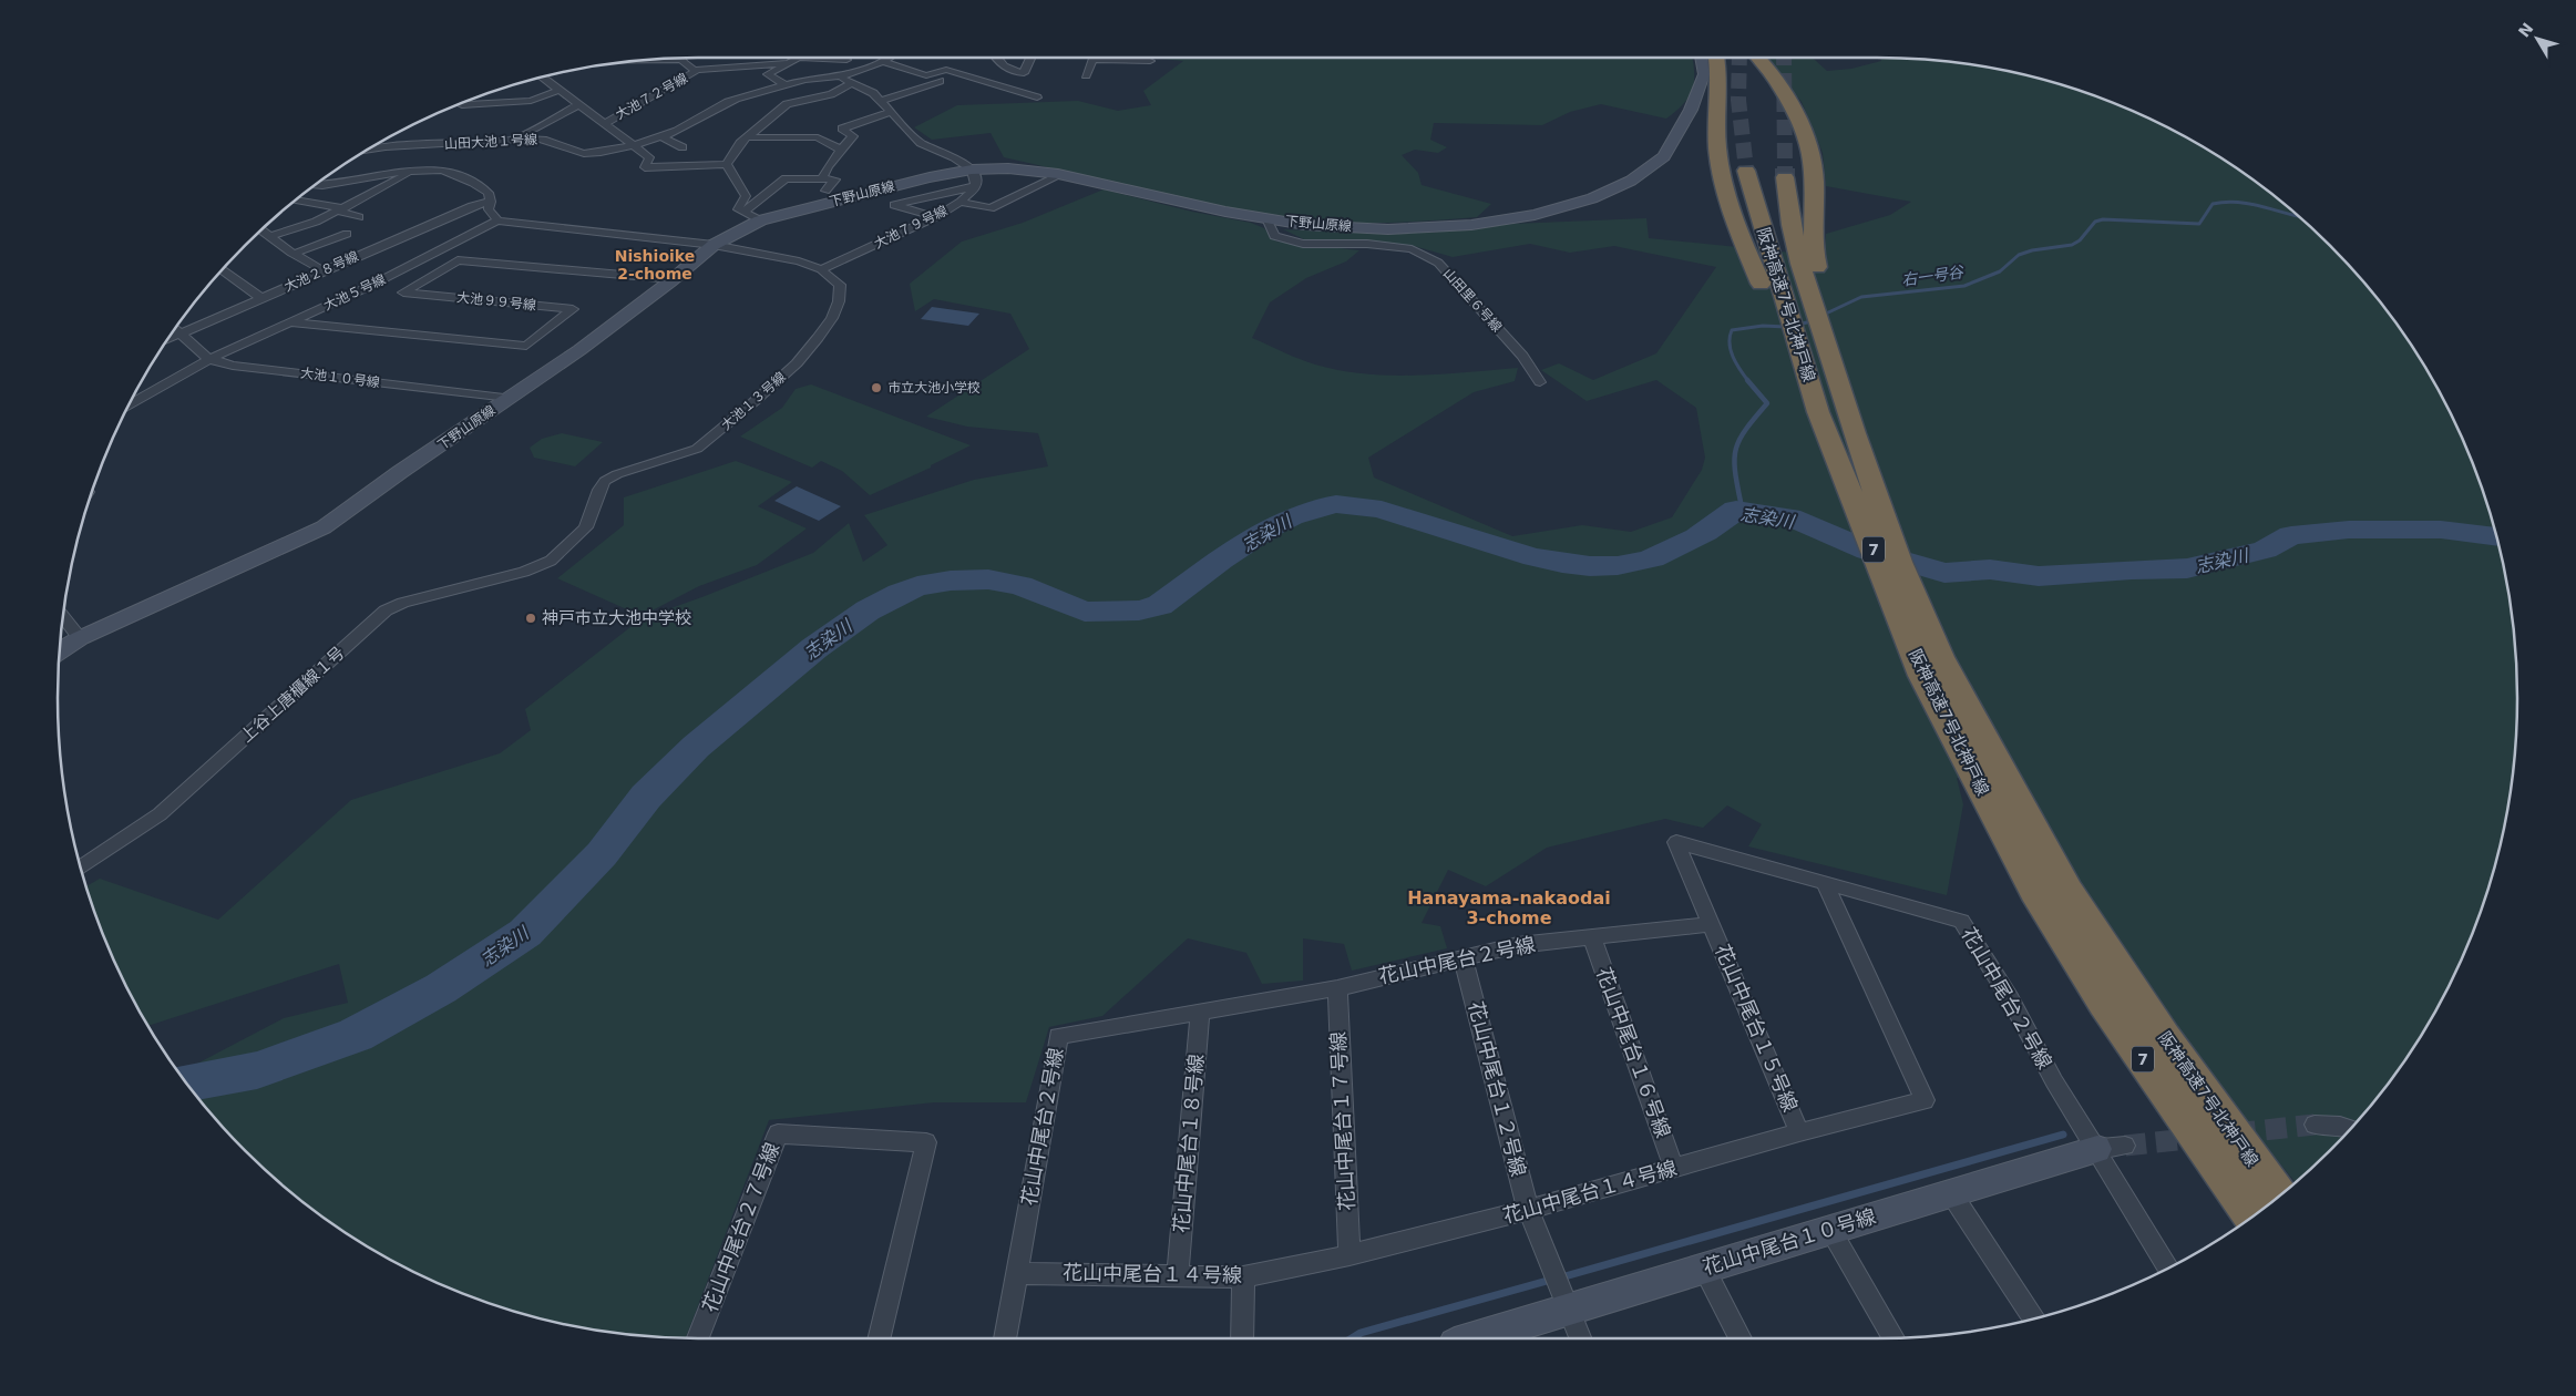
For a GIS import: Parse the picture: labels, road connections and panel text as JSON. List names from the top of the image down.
{
  "streets": {
    "highway": ["阪神高速7号北神戸線", "7"],
    "street": [
      "大池７２号線",
      "山田大池１号線",
      "下野山原線",
      "大池７９号線",
      "大池２８号線",
      "大池５号線",
      "山田里６号線",
      "大池９９号線",
      "大池１０号線",
      "大池１３号線",
      "上谷上唐櫃線１号",
      "花山中尾台２号線",
      "花山中尾台１５号線",
      "花山中尾台１６号線",
      "花山中尾台１２号線",
      "花山中尾台１７号線",
      "花山中尾台１８号線",
      "花山中尾台１４号線",
      "花山中尾台２７号線",
      "花山中尾台１０号線"
    ]
  },
  "crossings": [
    ["下野山原線", "大池７９号線"],
    ["下野山原線", "山田里６号線"],
    ["下野山原線", "大池９９号線"],
    ["下野山原線", "大池１０号線"],
    ["大池７９号線", "大池１３号線"],
    ["大池２８号線", "大池１０号線"],
    ["大池５号線", "大池９９号線"],
    ["大池５号線", "大池１０号線"],
    ["大池１３号線", "上谷上唐櫃線１号"],
    ["花山中尾台２号線", "花山中尾台１５号線"],
    ["花山中尾台２号線", "花山中尾台１６号線"],
    ["花山中尾台２号線", "花山中尾台１２号線"],
    ["花山中尾台２号線", "花山中尾台１７号線"],
    ["花山中尾台２号線", "花山中尾台１８号線"],
    ["花山中尾台２号線", "花山中尾台１４号線"],
    ["花山中尾台２号線", "花山中尾台１０号線"],
    ["花山中尾台１５号線", "花山中尾台１４号線"],
    ["花山中尾台１６号線", "花山中尾台１４号線"],
    ["花山中尾台１２号線", "花山中尾台１４号線"],
    ["花山中尾台１２号線", "花山中尾台１０号線"],
    ["花山中尾台１７号線", "花山中尾台１４号線"],
    ["花山中尾台１８号線", "花山中尾台１４号線"]
  ],
  "districts": ["Nishioike 2-chome", "Hanayama-nakaodai 3-chome"],
  "water": ["右一号谷", "志染川"],
  "places": ["市立大池小学校", "神戸市立大池中学校"],
  "north": "top left"
}
